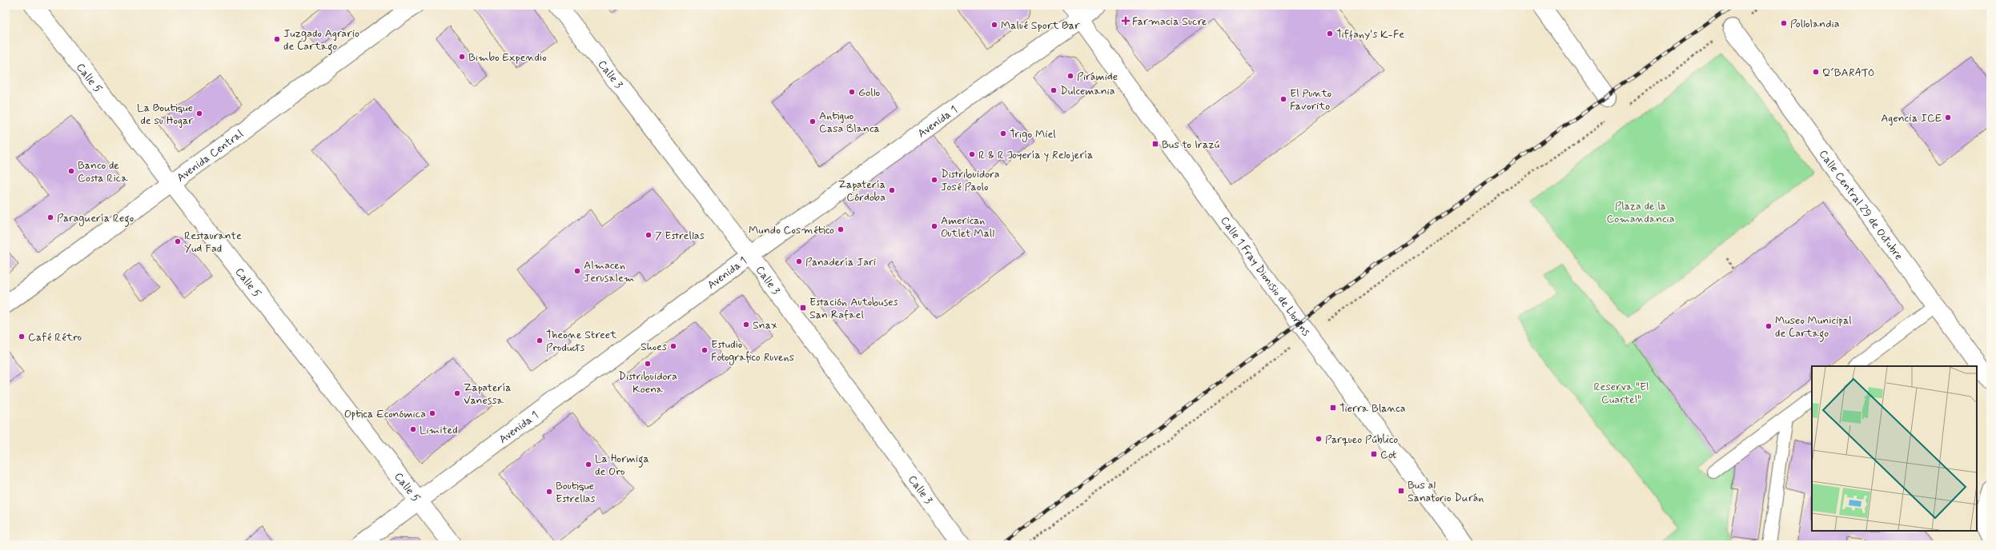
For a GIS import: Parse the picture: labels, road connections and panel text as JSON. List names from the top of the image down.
{
  "streets": {
    "main road": [
      "Calle 3",
      "Calle 5",
      "Avenida 1",
      "Avenida Central",
      "Calle Central 29 de Octubre",
      "Calle 1 Fray Dionisio de Llorens"
    ]
  },
  "crossings": [
    ["Calle 3", "Avenida 1"],
    ["Calle 5", "Avenida 1"],
    ["Calle 5", "Avenida Central"],
    ["Avenida 1", "Calle 1 Fray Dionisio de Llorens"]
  ],
  "parks": ["Plaza de la Comandancia", "Reserva \"El Cuartel\""],
  "places": {
    "health": ["Farmacia Sucre"],
    "other": [
      "Pollolandia",
      "Malué Sport Bar",
      "Tiffany's K-Fe",
      "Juzgado Agrario de Cartago",
      "Bimbo Expendio",
      "Q´BARATO",
      "Pirámide",
      "Dulcemania",
      "Gollo",
      "El Punto Favorito",
      "La Boutique de su Hogar",
      "Agencia ICE",
      "Antiguo Casa Blanca",
      "Trigo Miel",
      "R & R Joyería y Relojería",
      "Banco de Costa Rica",
      "Distribuidora José Paolo",
      "Zapatería Córdoba",
      "Paraguería Rego",
      "American Outlet Mall",
      "Mundo Cosmético",
      "7 Estrellas",
      "Restaurante Yud Fad",
      "Panadería Jari",
      "Almacen Jerusalem",
      "Snax",
      "Museo Municipal de Cartago",
      "Café Rétro",
      "Theone Street Products",
      "Shoes",
      "Estudio Fotografico Ruvens",
      "Distribuidora Koena",
      "Zapatería Vanessa",
      "Optica Económica",
      "Limited",
      "Parqueo Público",
      "La Hormiga de Oro",
      "Boutique Estrellas"
    ],
    "transit": [
      "Bus to Irazú",
      "Estación Autobuses San Rafael",
      "Tierra Blanca",
      "Cot",
      "Bus al Sanatorio Durán"
    ]
  }
}
